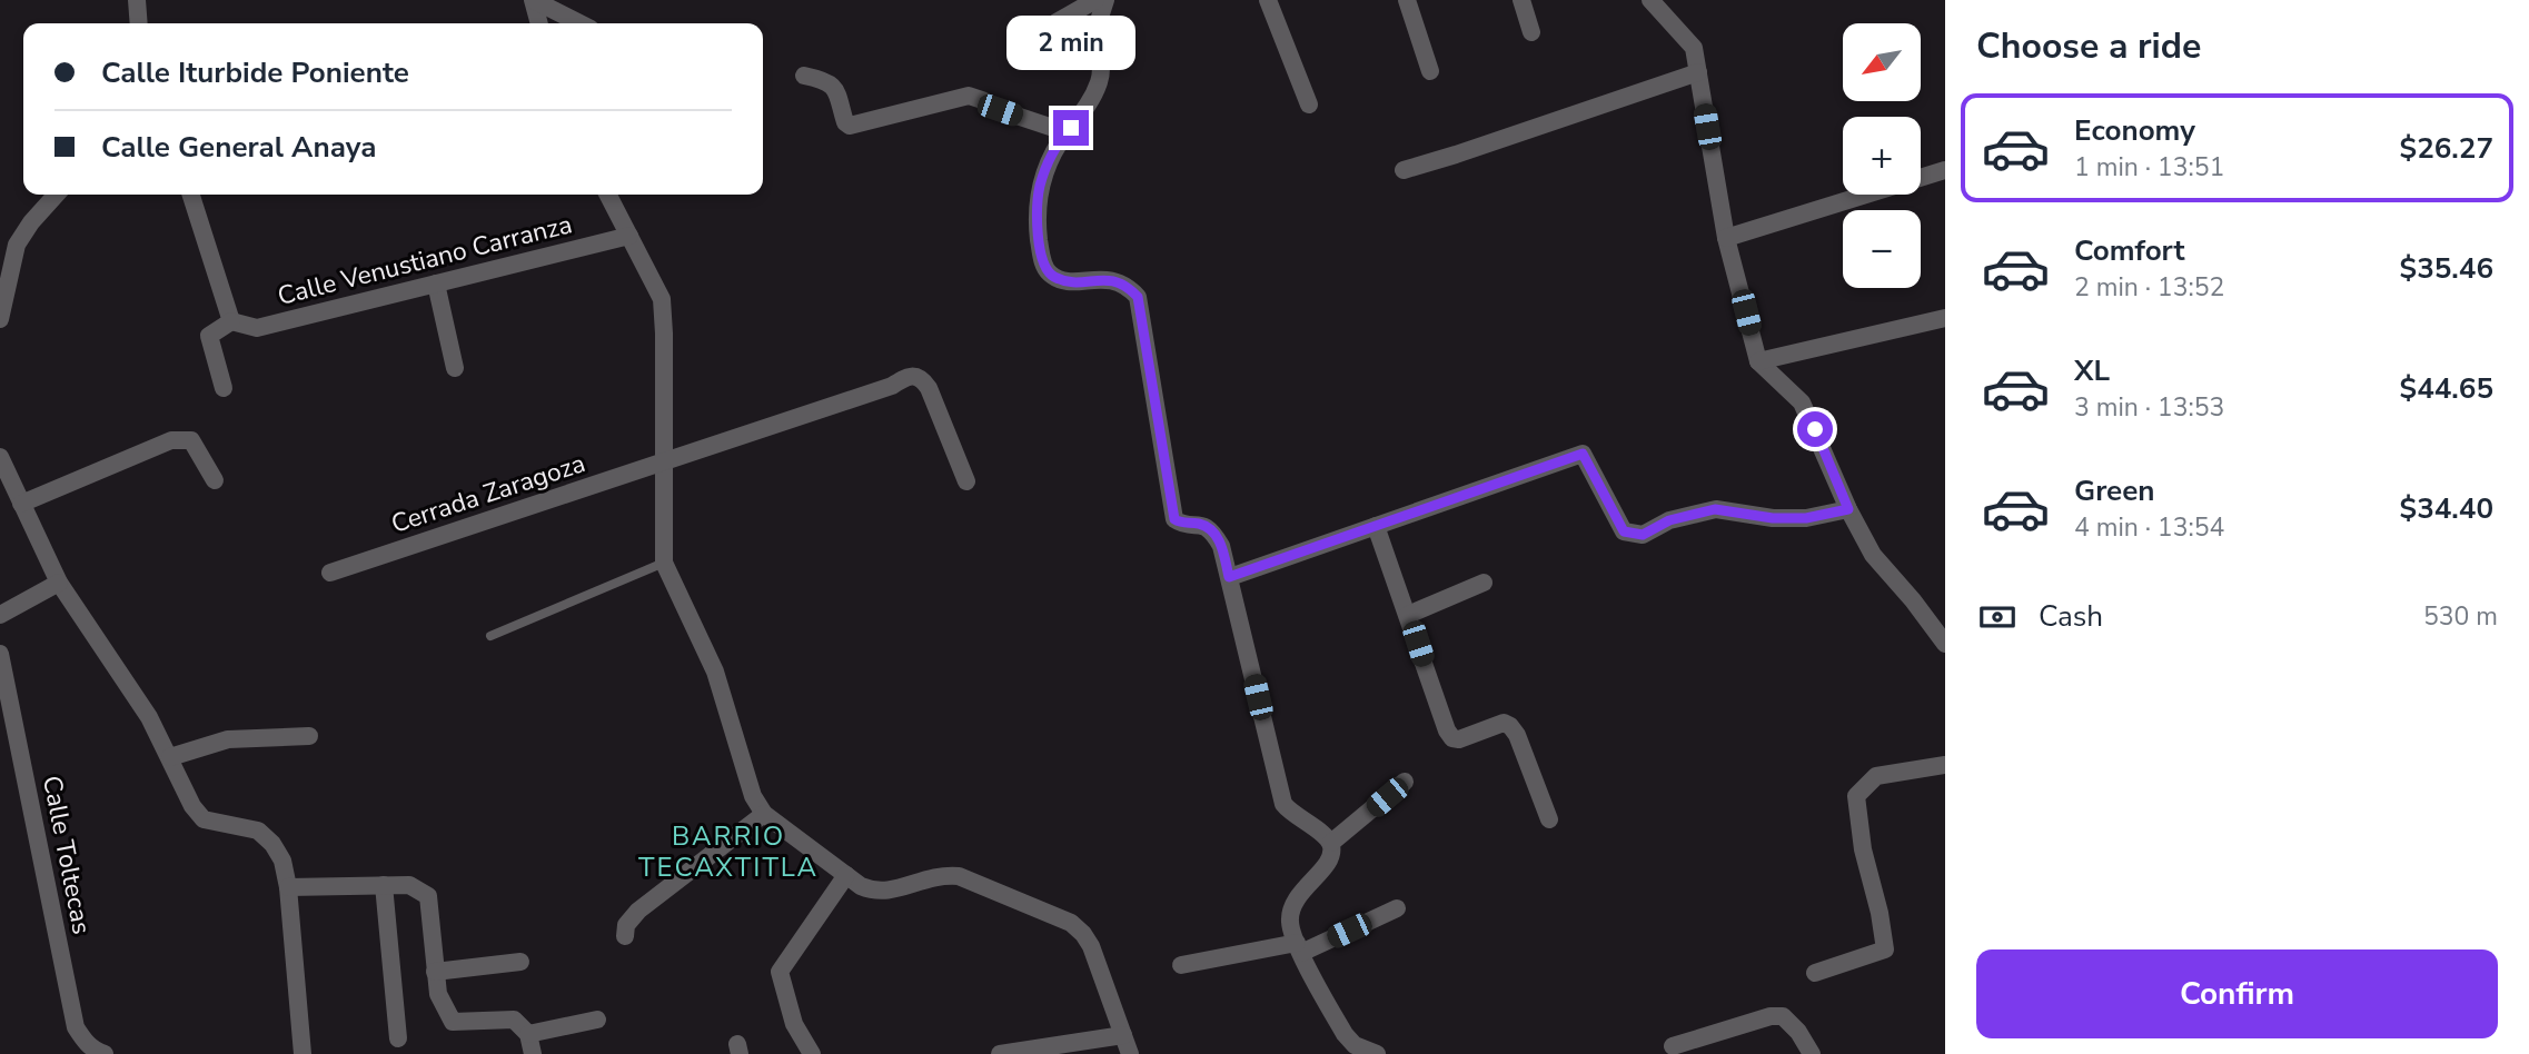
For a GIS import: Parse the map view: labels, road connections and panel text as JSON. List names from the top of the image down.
{
  "streets": {
    "street": ["Calle Venustiano Carranza", "Cerrada Zaragoza", "Calle Toltecas"]
  },
  "districts": ["BARRIO TECAXTITLA"],
  "north": "bottom left",
  "page": {
    "heading": "Choose a ride",
    "bubble": "2 min",
    "map_buttons": ["+", "−"],
    "banner": ["Calle Iturbide Poniente", "Calle General Anaya"],
    "list": [
      {
        "name": "Economy",
        "note": "1 min · 13:51",
        "value": "$26.27"
      },
      {
        "name": "Comfort",
        "note": "2 min · 13:52",
        "value": "$35.46"
      },
      {
        "name": "XL",
        "note": "3 min · 13:53",
        "value": "$44.65"
      },
      {
        "name": "Green",
        "note": "4 min · 13:54",
        "value": "$34.40"
      }
    ],
    "pay": ["Cash", "530 m"],
    "buttons": "Confirm"
  }
}
